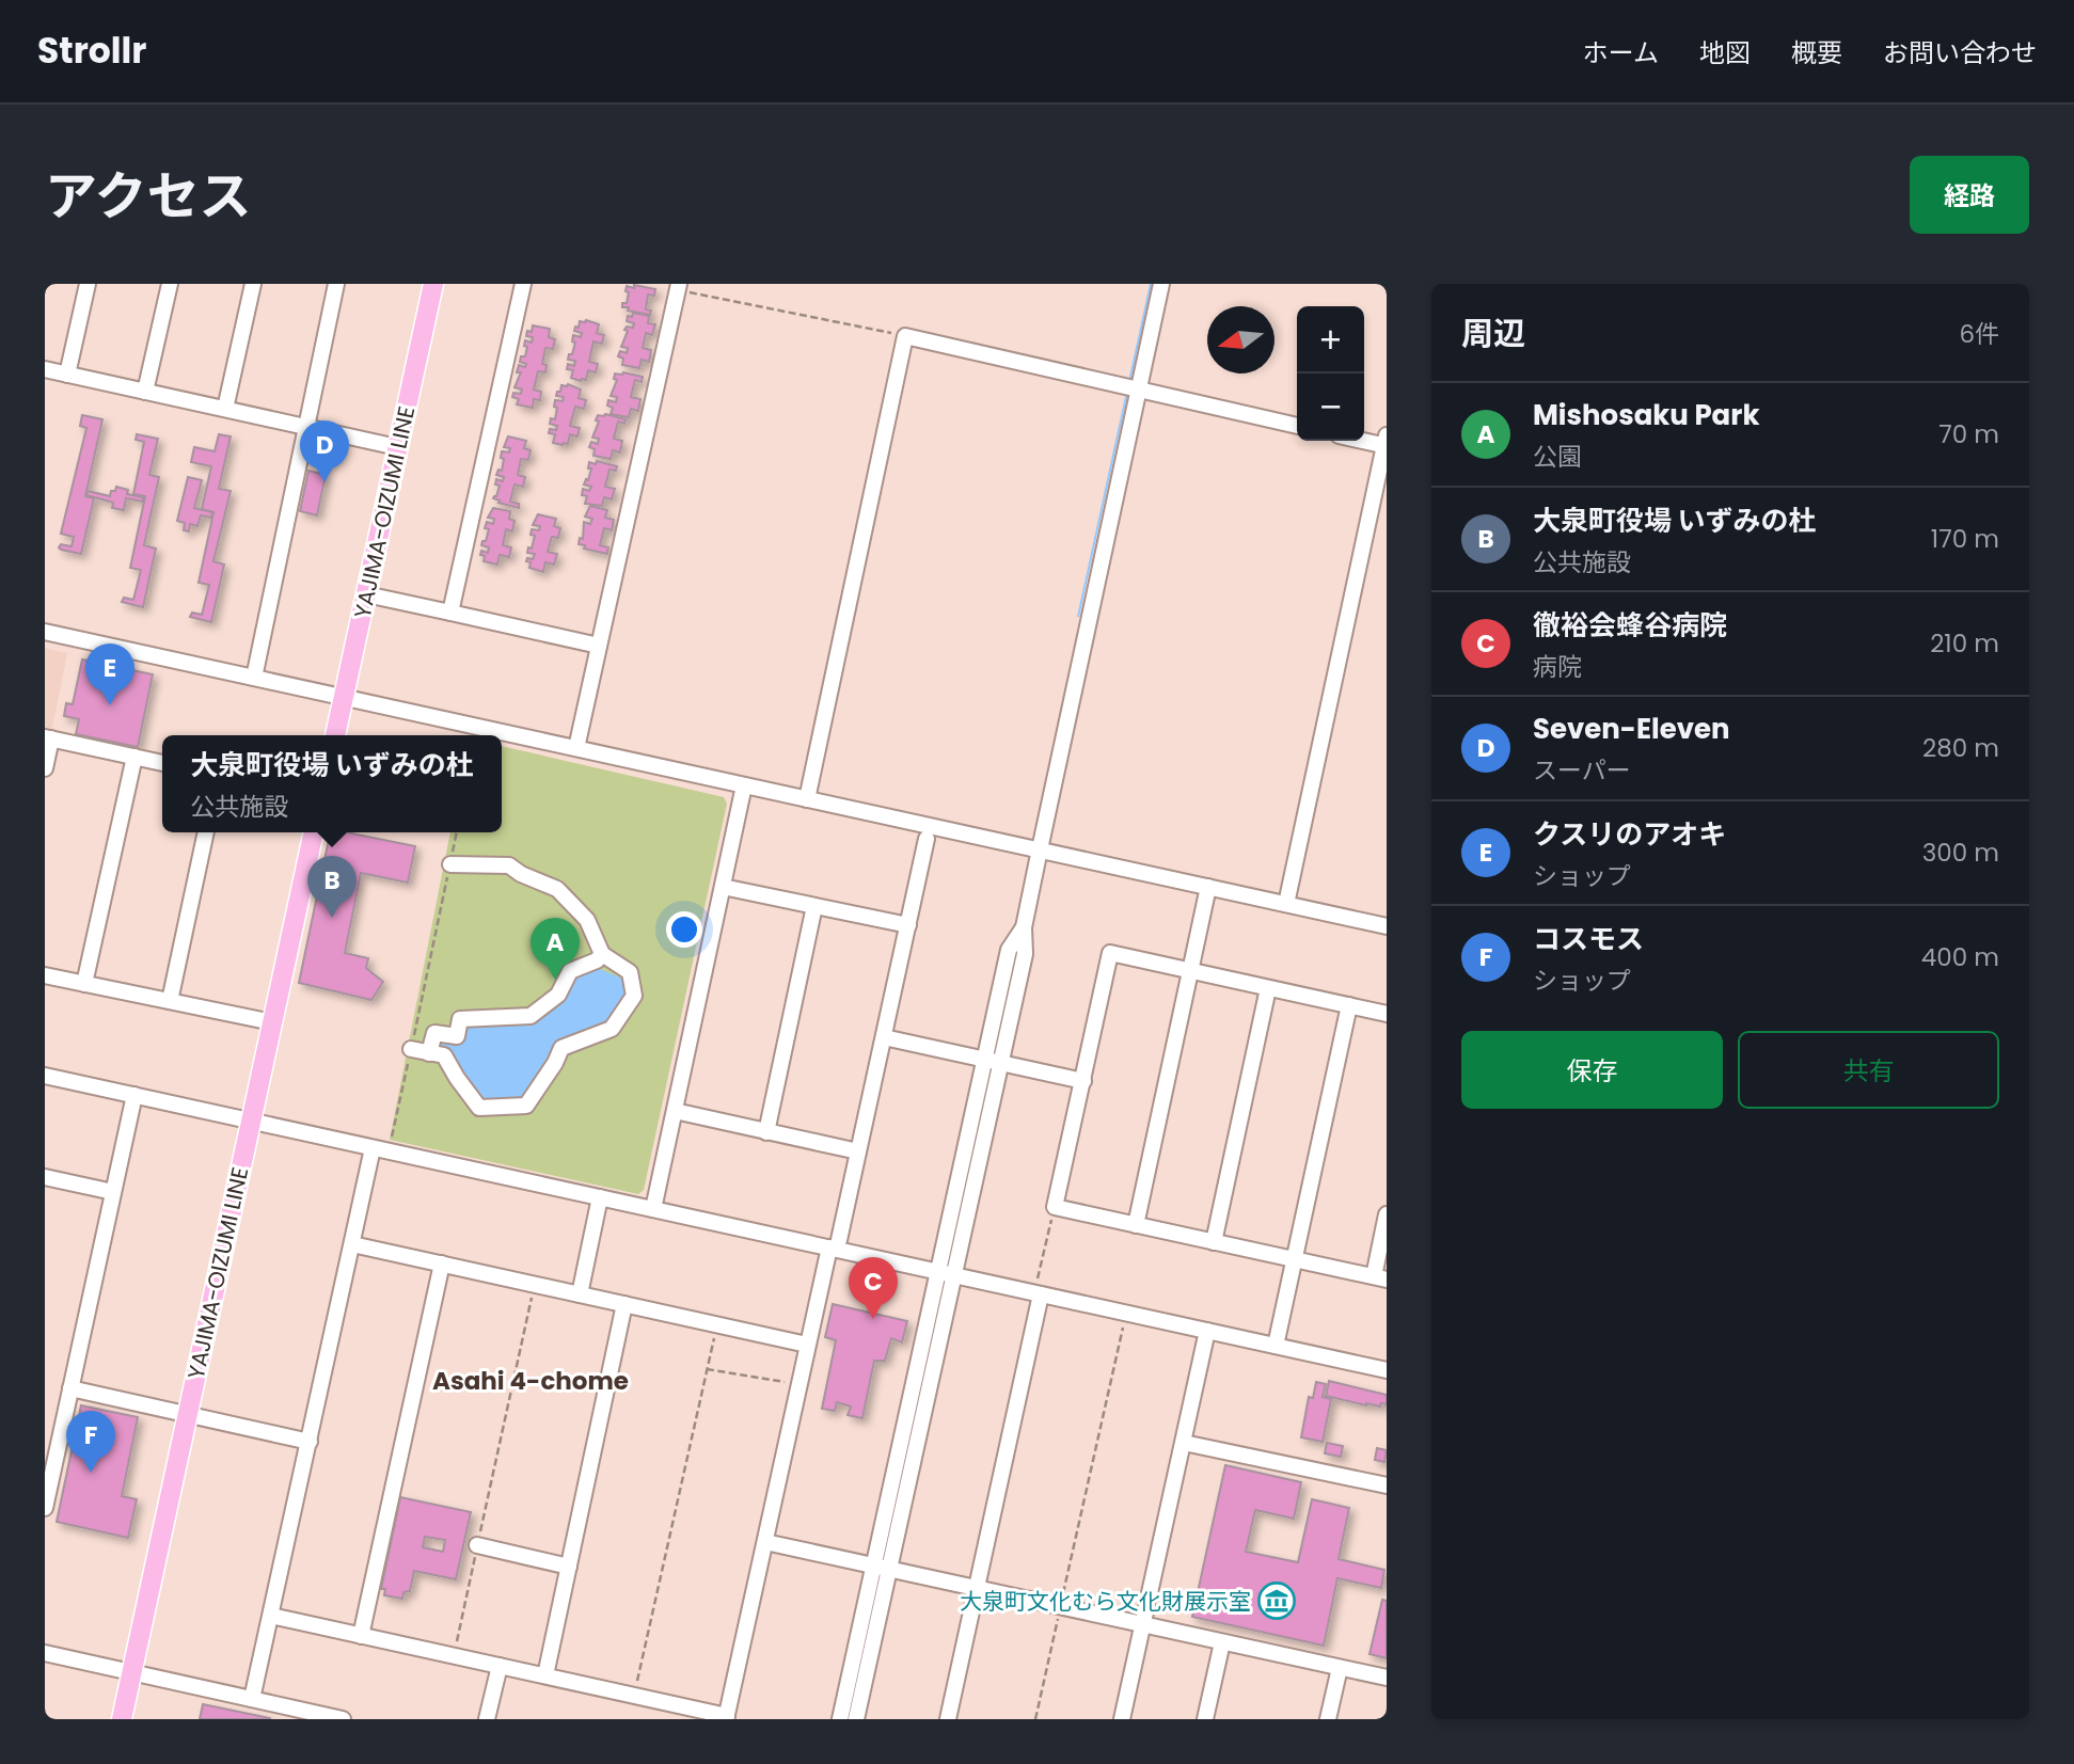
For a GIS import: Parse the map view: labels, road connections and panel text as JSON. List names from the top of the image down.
{
  "streets": {
    "main road": ["YAJIMA-OIZUMI LINE"]
  },
  "districts": ["Asahi 4-chome"],
  "places": {
    "museum": ["大泉町文化むら文化財展示室"]
  },
  "north": "left",
  "page": {
    "header": "Strollr",
    "nav": [
      "ホーム",
      "地図",
      "概要",
      "お問い合わせ"
    ],
    "title": "アクセス",
    "buttons": [
      "経路",
      ["保存", "共有"]
    ],
    "heading": ["周辺", "6件"],
    "map_buttons": ["+", "−"],
    "list": [
      {
        "mark": "A",
        "name": "Mishosaku Park",
        "note": "公園",
        "value": "70 m"
      },
      {
        "mark": "B",
        "name": "大泉町役場 いずみの杜",
        "note": "公共施設",
        "value": "170 m"
      },
      {
        "mark": "C",
        "name": "徹裕会蜂谷病院",
        "note": "病院",
        "value": "210 m"
      },
      {
        "mark": "D",
        "name": "Seven-Eleven",
        "note": "スーパー",
        "value": "280 m"
      },
      {
        "mark": "E",
        "name": "クスリのアオキ",
        "note": "ショップ",
        "value": "300 m"
      },
      {
        "mark": "F",
        "name": "コスモス",
        "note": "ショップ",
        "value": "400 m"
      }
    ],
    "pins": [
      "D",
      "E",
      "B",
      "A",
      "C",
      "F"
    ],
    "popup": ["大泉町役場 いずみの杜", "公共施設"]
  }
}
